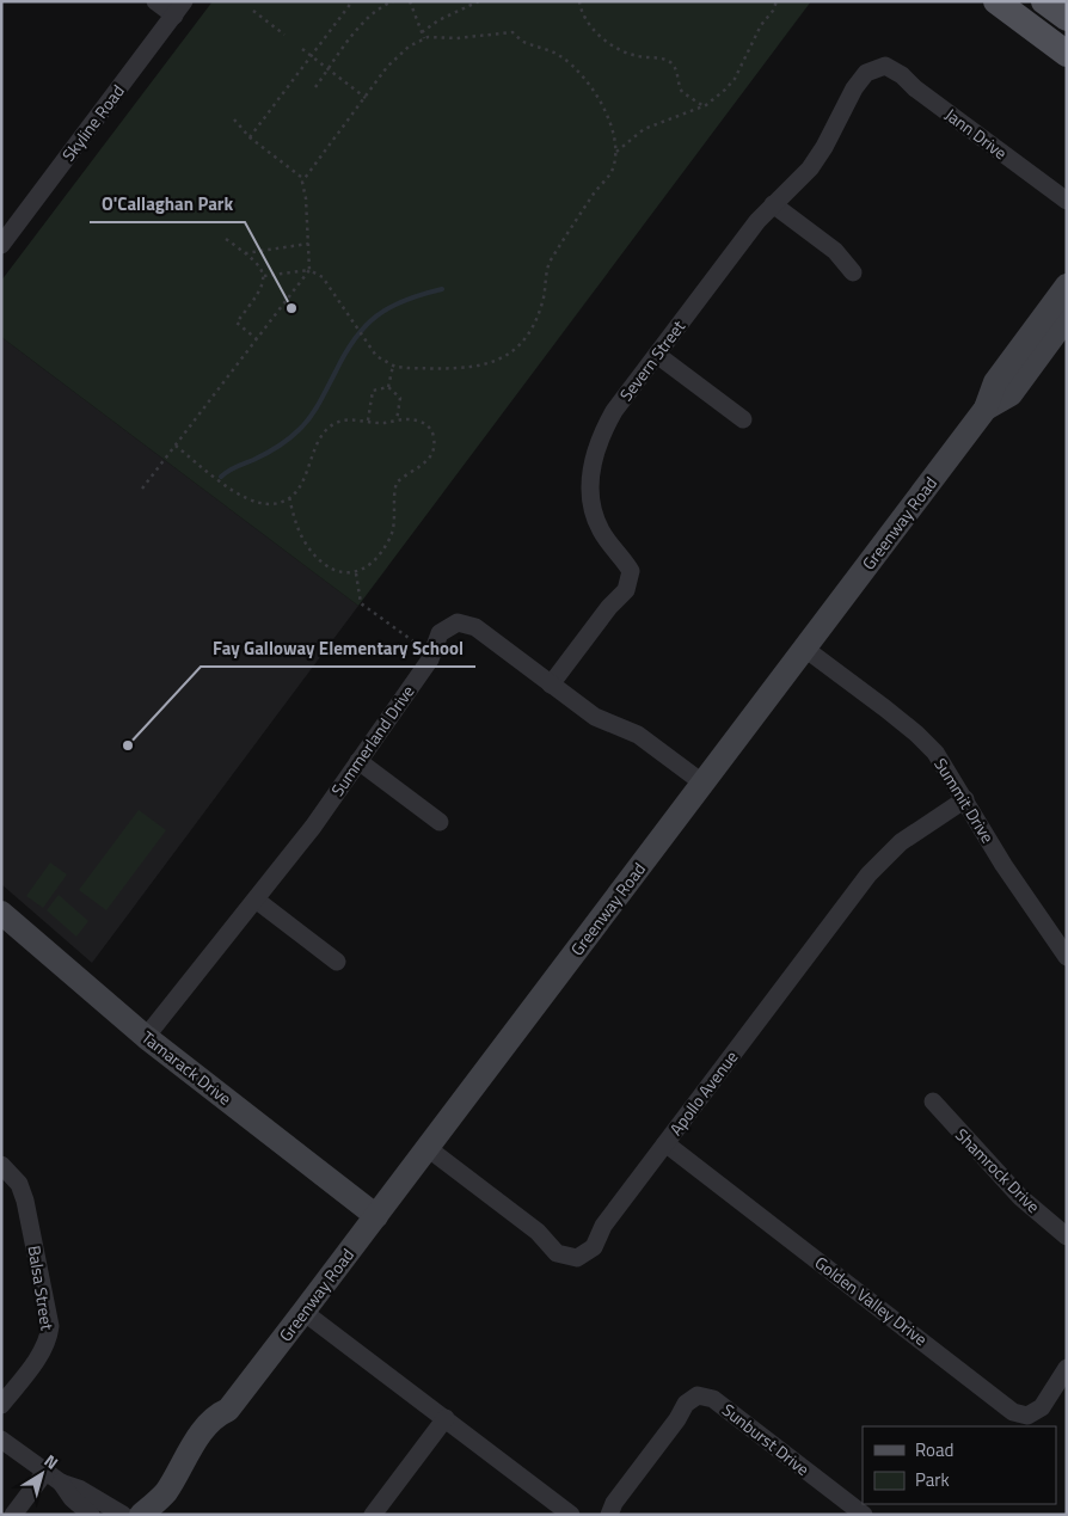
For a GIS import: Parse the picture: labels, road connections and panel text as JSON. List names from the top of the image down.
{
  "streets": {
    "street": [
      "Skyline Road",
      "Jann Drive",
      "Severn Street",
      "Greenway Road",
      "Summerland Drive",
      "Summit Drive",
      "Tamarack Drive",
      "Apollo Avenue",
      "Shamrock Drive",
      "Balsa Street",
      "Golden Valley Drive",
      "Sunburst Drive"
    ]
  },
  "crossings": [
    ["Jann Drive", "Severn Street"],
    ["Severn Street", "Summerland Drive"],
    ["Greenway Road", "Summerland Drive"],
    ["Greenway Road", "Summit Drive"],
    ["Greenway Road", "Tamarack Drive"],
    ["Greenway Road", "Apollo Avenue"],
    ["Summerland Drive", "Tamarack Drive"],
    ["Summit Drive", "Apollo Avenue"],
    ["Apollo Avenue", "Golden Valley Drive"]
  ],
  "places": ["O'Callaghan Park", "Fay Galloway Elementary School"],
  "legend": ["Road", "Park"],
  "north": "top right"
}
